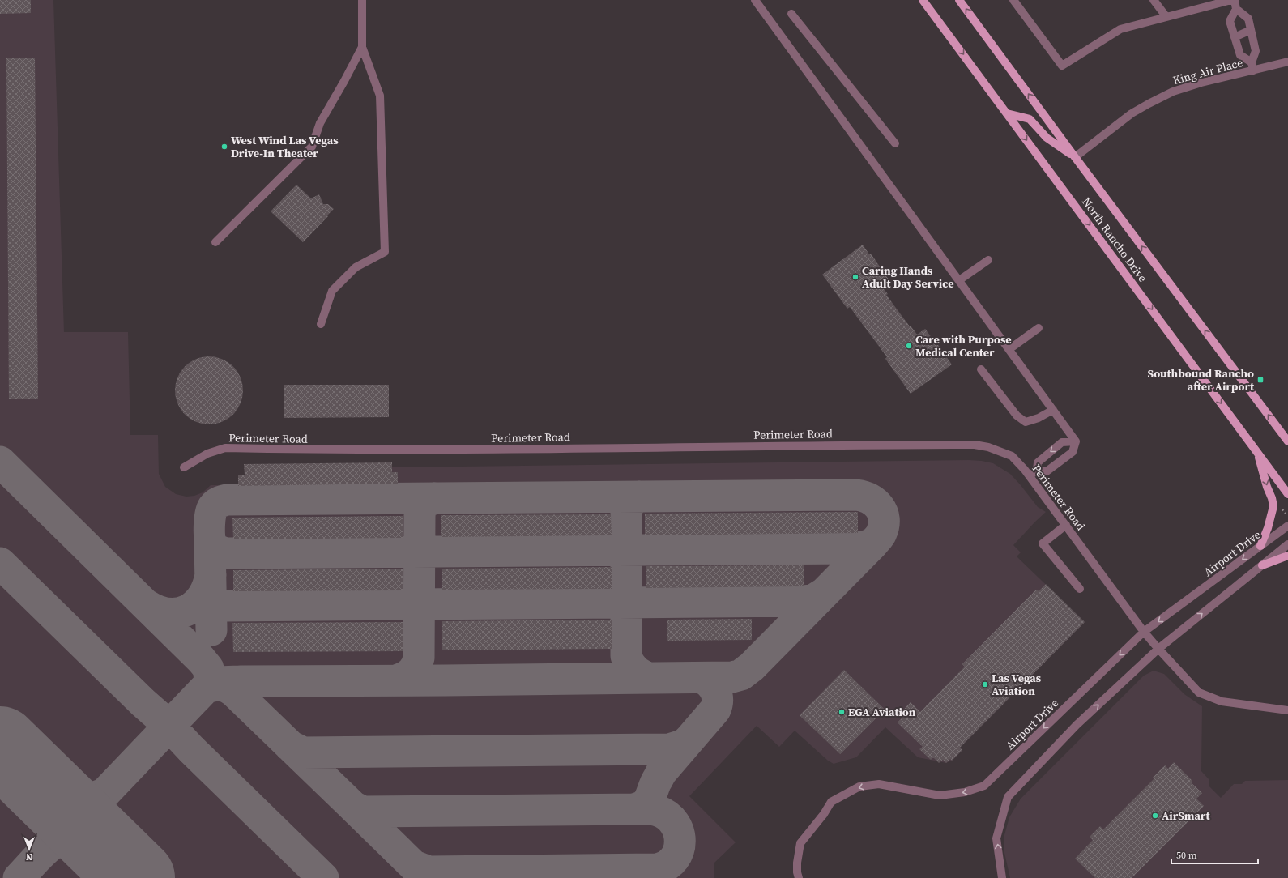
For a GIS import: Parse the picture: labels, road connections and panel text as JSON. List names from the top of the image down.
{
  "streets": {
    "main road": ["North Rancho Drive"],
    "street": ["King Air Place", "Perimeter Road", "Airport Drive"]
  },
  "crossings": [
    ["King Air Place", "North Rancho Drive"],
    ["Perimeter Road", "Airport Drive"]
  ],
  "one_way": ["Airport Drive"],
  "places": {
    "other": [
      "West Wind Las Vegas Drive-In Theater",
      "Caring Hands Adult Day Service",
      "Care with Purpose Medical Center",
      "Las Vegas Aviation",
      "EGA Aviation",
      "AirSmart"
    ],
    "transit": ["Southbound Rancho after Airport"]
  },
  "scale_bar": "50 m",
  "north": "bottom"
}
